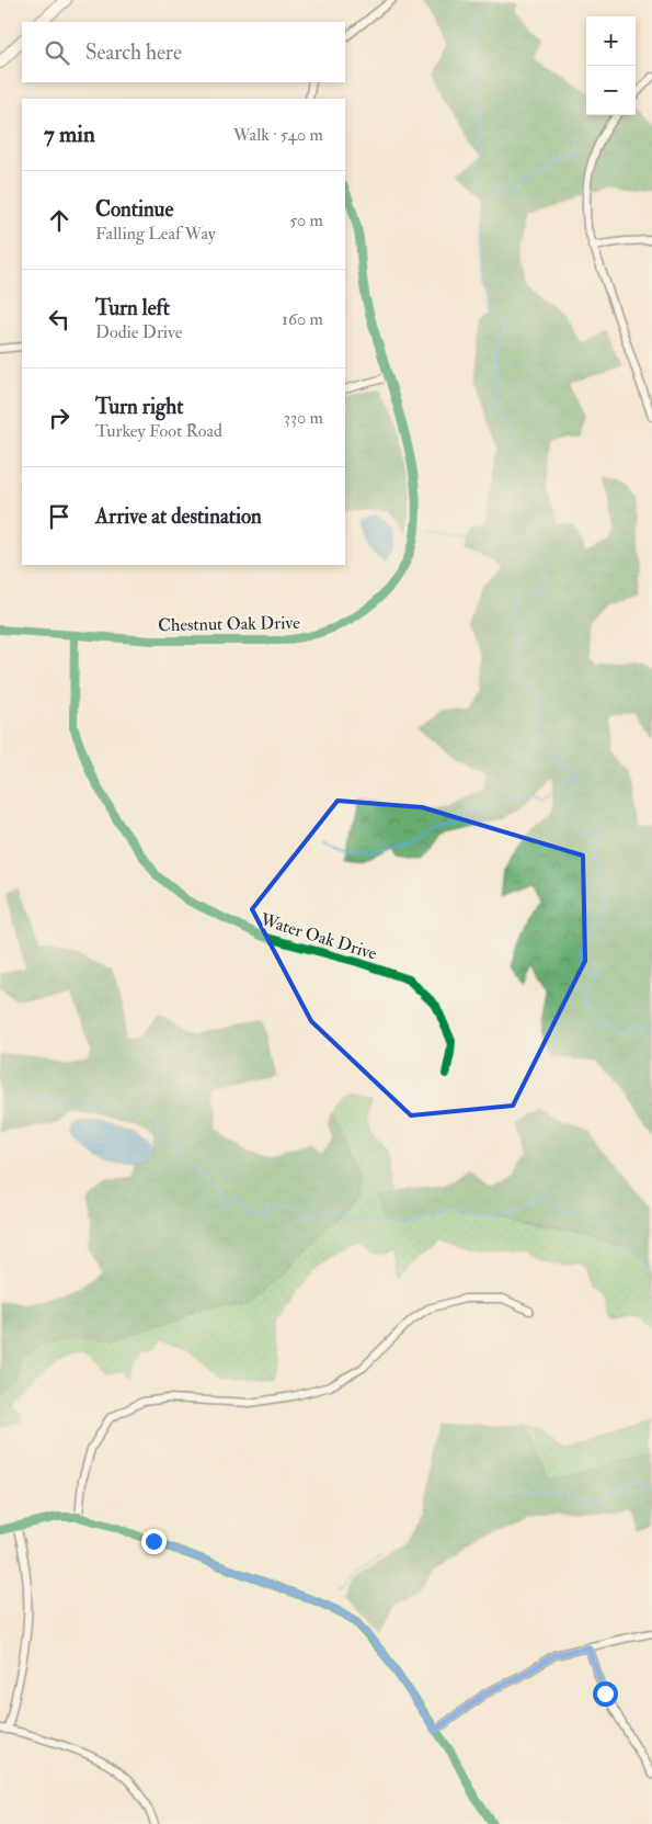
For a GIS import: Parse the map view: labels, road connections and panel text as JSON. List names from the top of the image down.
{
  "streets": {
    "street": ["Chestnut Oak Drive", "Water Oak Drive"]
  },
  "crossings": [
    ["Chestnut Oak Drive", "Water Oak Drive"]
  ],
  "page": {
    "map_buttons": ["+", "−"],
    "search": "Search here",
    "heading": ["7 min", "Walk · 540 m"],
    "list": [
      ["Continue", "Falling Leaf Way", "50 m"],
      ["Turn left", "Dodie Drive", "160 m"],
      ["Turn right", "Turkey Foot Road", "330 m"],
      "Arrive at destination"
    ]
  }
}
